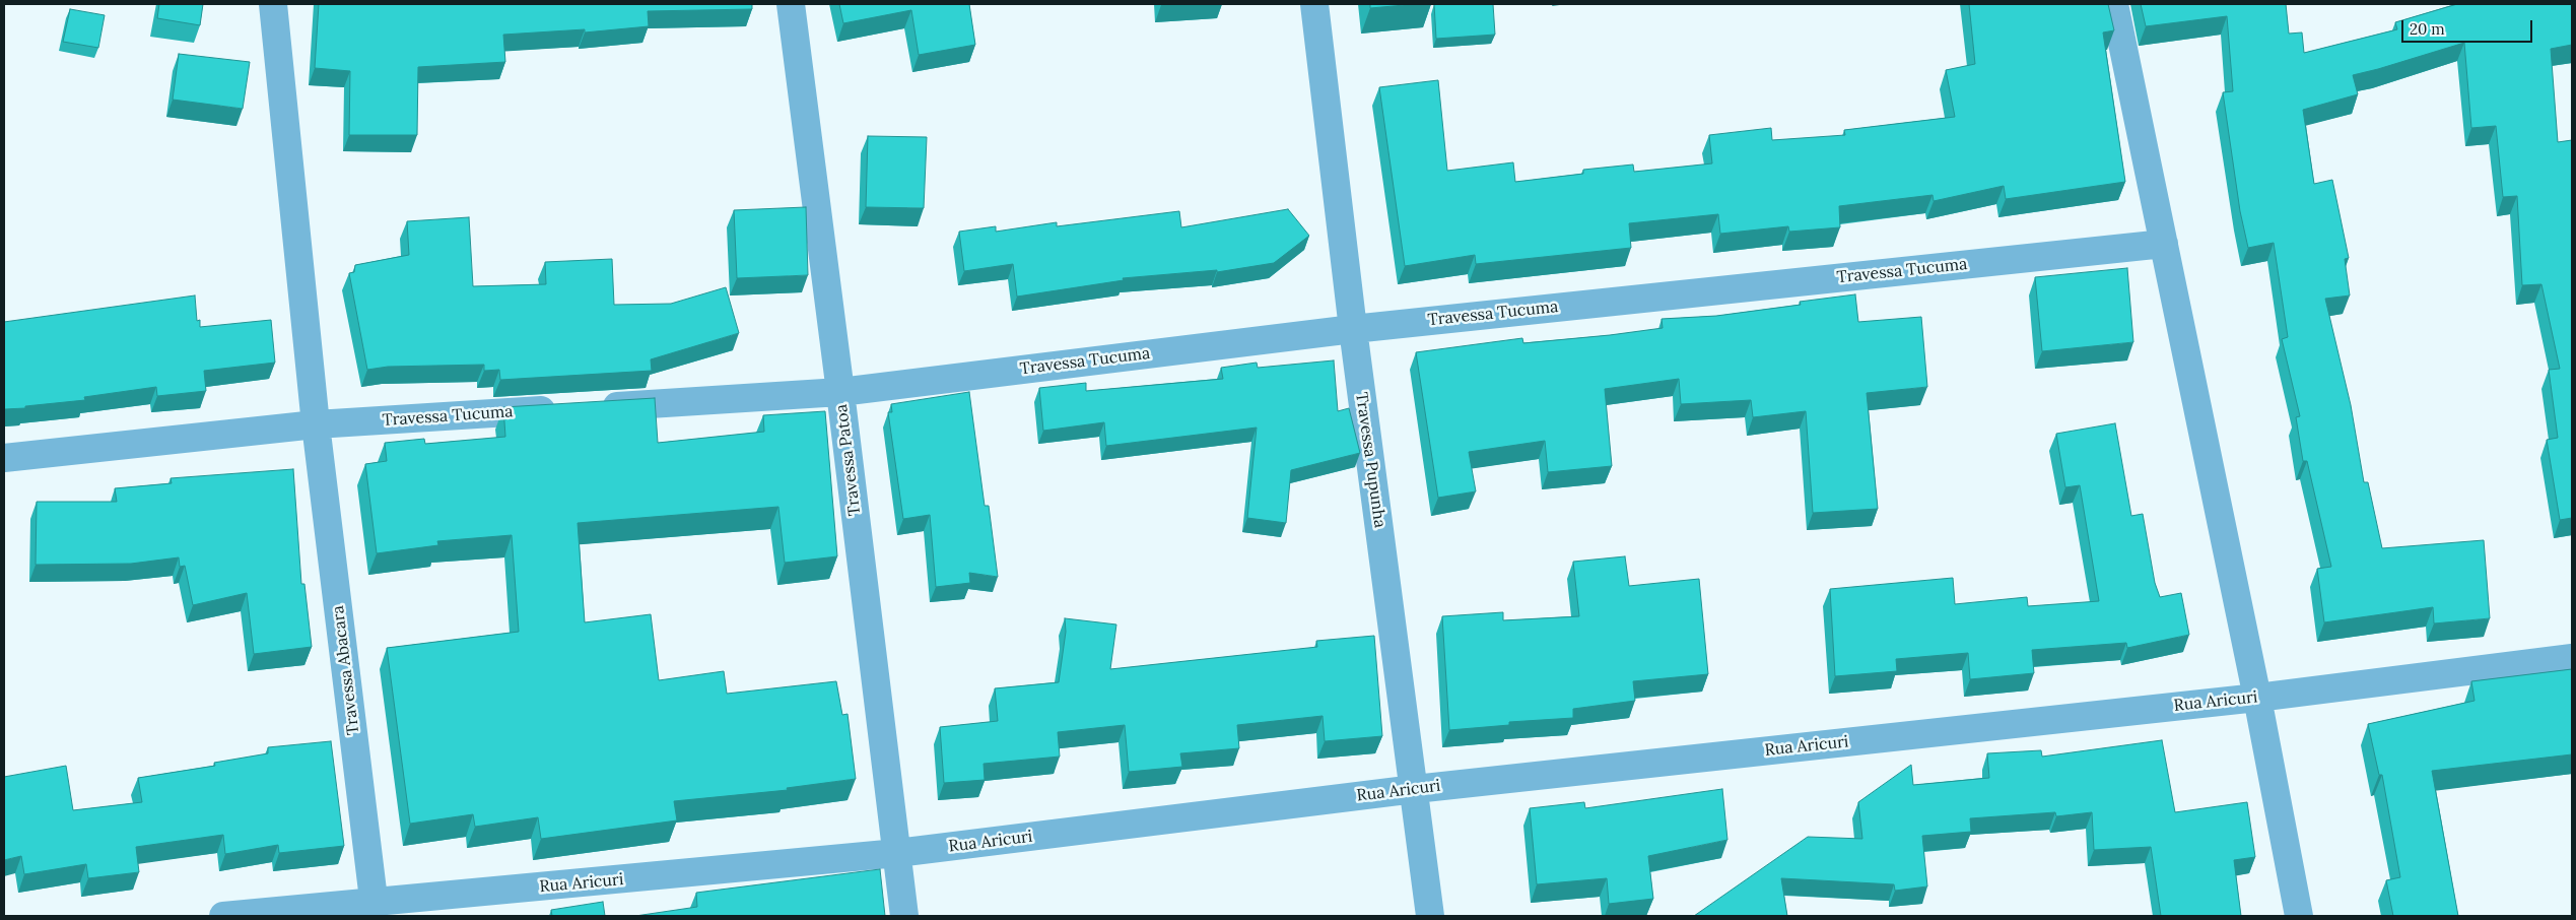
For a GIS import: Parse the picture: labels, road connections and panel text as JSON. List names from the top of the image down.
{
  "streets": {
    "street": [
      "Travessa Tucuma",
      "Travessa Patoa",
      "Travessa Pupunha",
      "Travessa Abacara",
      "Rua Aricuri"
    ]
  },
  "crossings": [
    ["Travessa Tucuma", "Travessa Patoa"],
    ["Travessa Tucuma", "Travessa Pupunha"],
    ["Travessa Tucuma", "Travessa Abacara"],
    ["Travessa Patoa", "Rua Aricuri"],
    ["Travessa Pupunha", "Rua Aricuri"],
    ["Travessa Abacara", "Rua Aricuri"]
  ],
  "scale_bar": "20 m"
}
